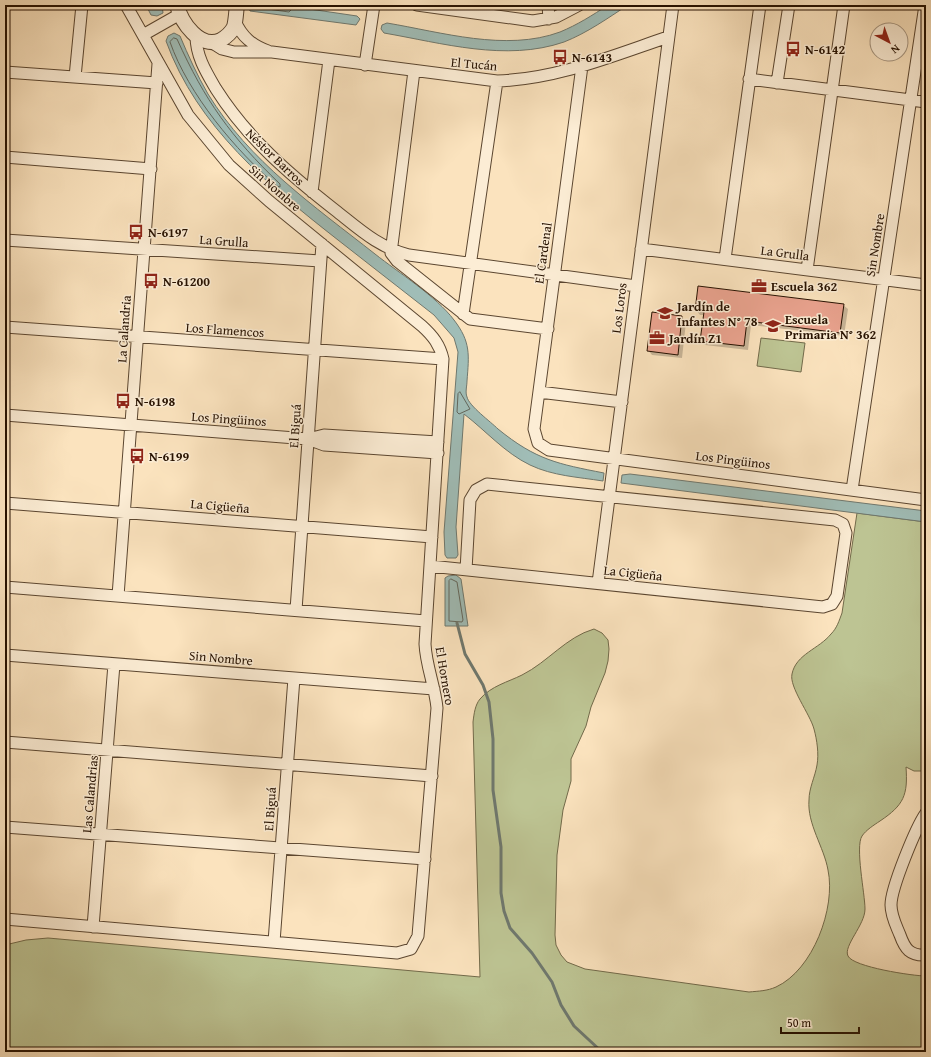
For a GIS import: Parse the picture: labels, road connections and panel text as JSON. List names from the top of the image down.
{
  "streets": {
    "street": [
      "El Tucán",
      "Néstor Barros",
      "Sin Nombre",
      "La Grulla",
      "El Cardenal",
      "Los Loros",
      "La Calandria",
      "Los Flamencos",
      "Los Pingüinos",
      "El Biguá",
      "La Cigüeña",
      "El Hornero",
      "Las Calandrias"
    ]
  },
  "crossings": [
    ["El Tucán", "Néstor Barros"],
    ["El Tucán", "El Cardenal"],
    ["El Tucán", "Los Loros"],
    ["Sin Nombre", "La Grulla"],
    ["Sin Nombre", "La Calandria"],
    ["Sin Nombre", "Los Flamencos"],
    ["Sin Nombre", "Los Pingüinos"],
    ["Sin Nombre", "El Biguá"],
    ["Sin Nombre", "El Hornero"],
    ["Sin Nombre", "Las Calandrias"],
    ["La Grulla", "Los Loros"],
    ["La Grulla", "La Calandria"],
    ["La Grulla", "El Biguá"],
    ["El Cardenal", "Los Pingüinos"],
    ["Los Loros", "Los Pingüinos"],
    ["Los Loros", "La Cigüeña"],
    ["La Calandria", "Los Flamencos"],
    ["La Calandria", "Los Pingüinos"],
    ["La Calandria", "La Cigüeña"],
    ["Los Flamencos", "El Biguá"],
    ["Los Flamencos", "El Hornero"],
    ["Los Pingüinos", "El Biguá"],
    ["Los Pingüinos", "El Hornero"],
    ["El Biguá", "La Cigüeña"],
    ["El Biguá", "El Hornero"],
    ["La Cigüeña", "El Hornero"]
  ],
  "places": {
    "bus stop": [
      "N-6142",
      "N-6143",
      "N-6197",
      "N-61200",
      "N-6198",
      "N-6199"
    ],
    "office": ["Escuela 362", "Jardín Z1"],
    "school or university": ["Jardín de Infantes N° 78", "Escuela Primaria N° 362"]
  },
  "scale_bar": "50 m",
  "north": "bottom right"
}
